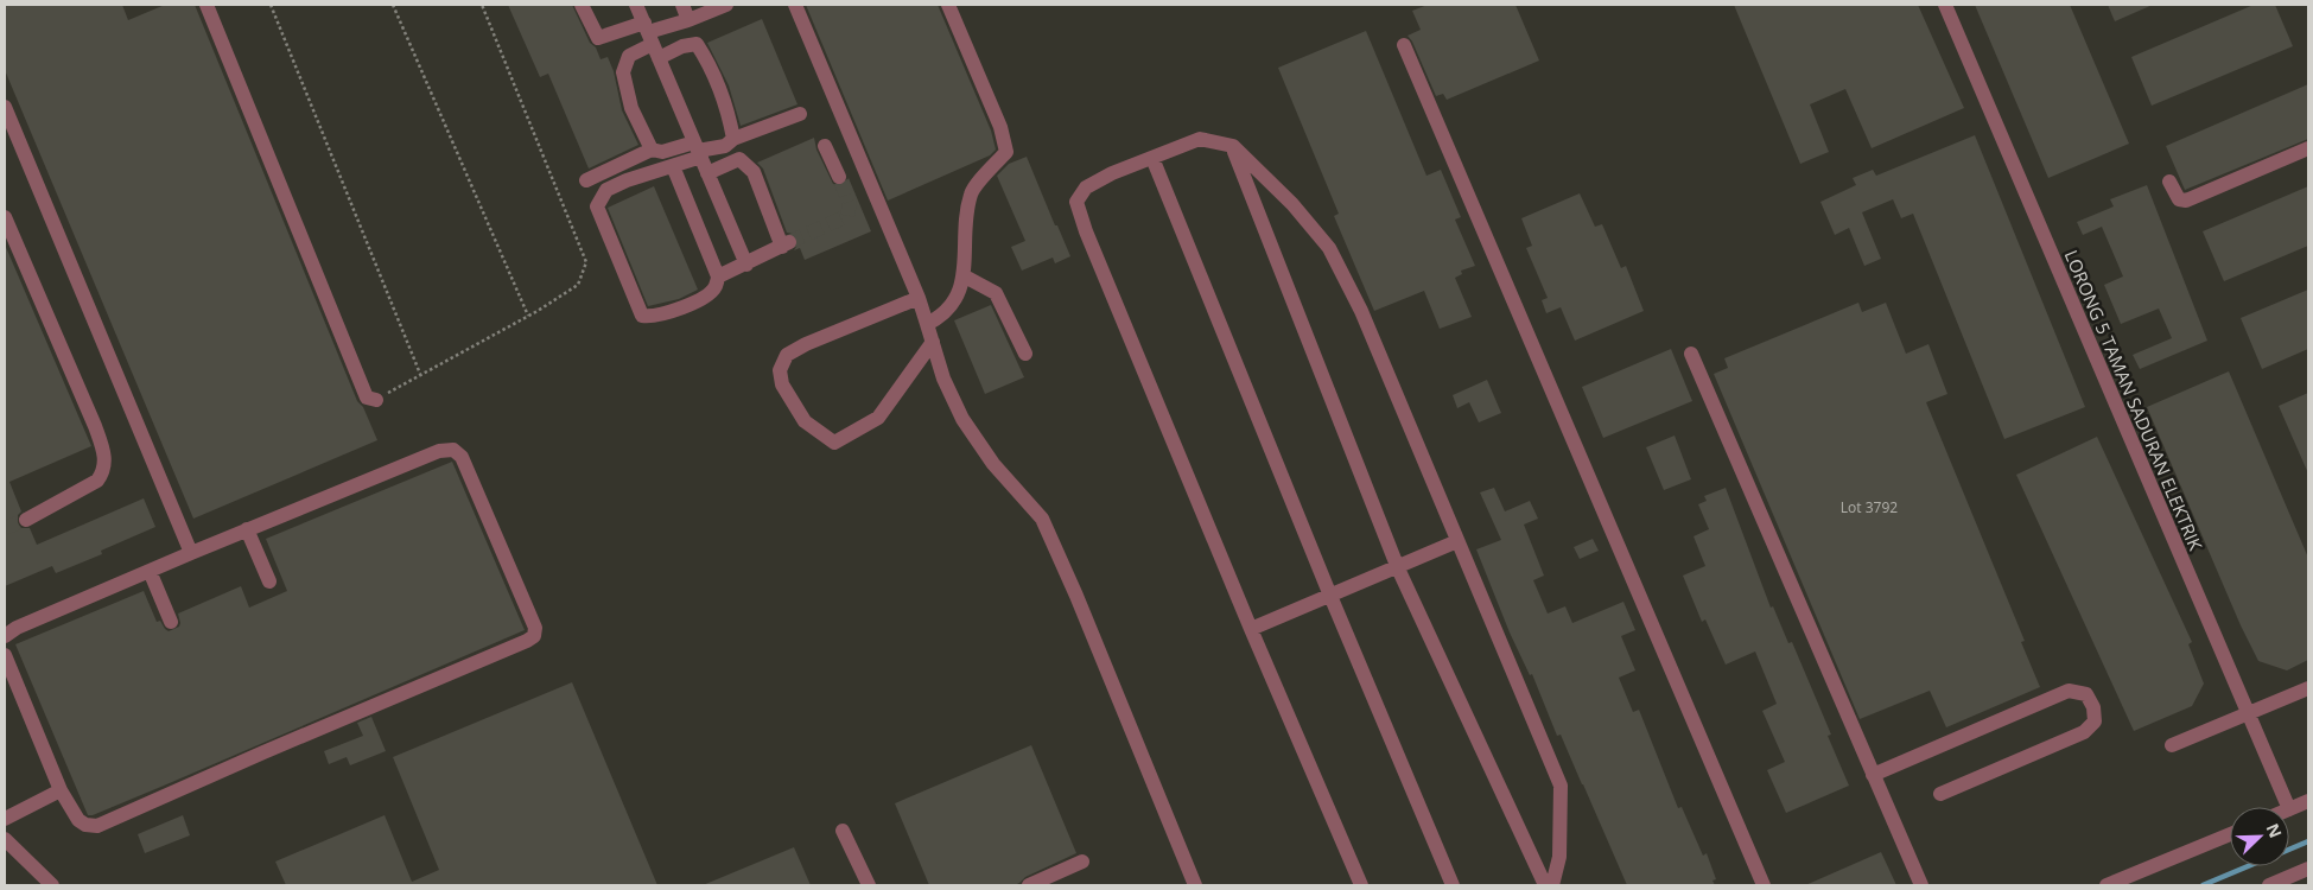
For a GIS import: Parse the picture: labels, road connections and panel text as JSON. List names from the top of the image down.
{
  "streets": {
    "street": ["LORONG 5 TAMAN SADURAN ELEKTRIK"]
  },
  "house_numbers": ["Lot 3792"],
  "north": "top right"
}
